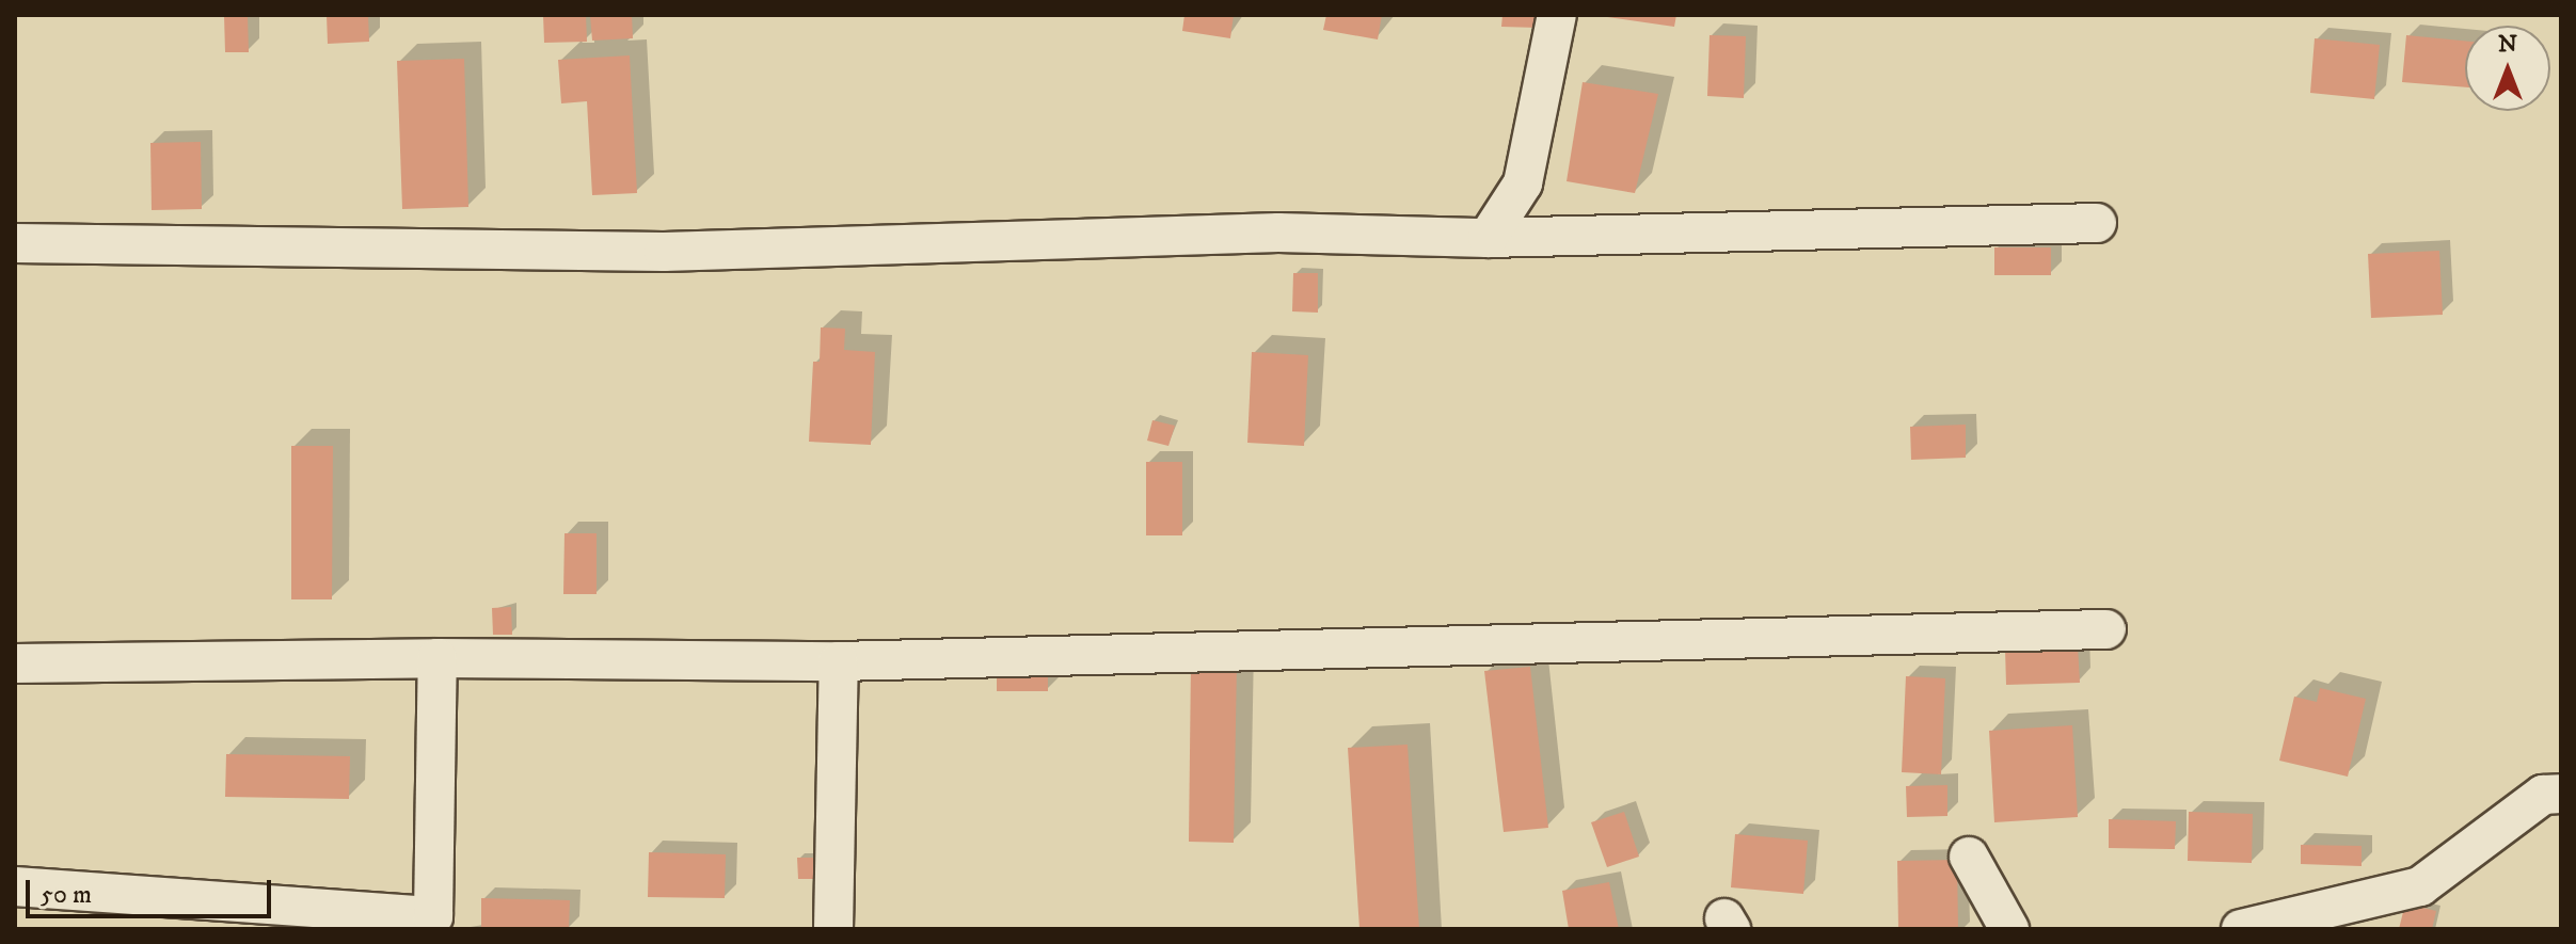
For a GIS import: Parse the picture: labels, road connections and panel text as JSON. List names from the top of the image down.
{
  "scale_bar": "50 m",
  "north": "top"
}
